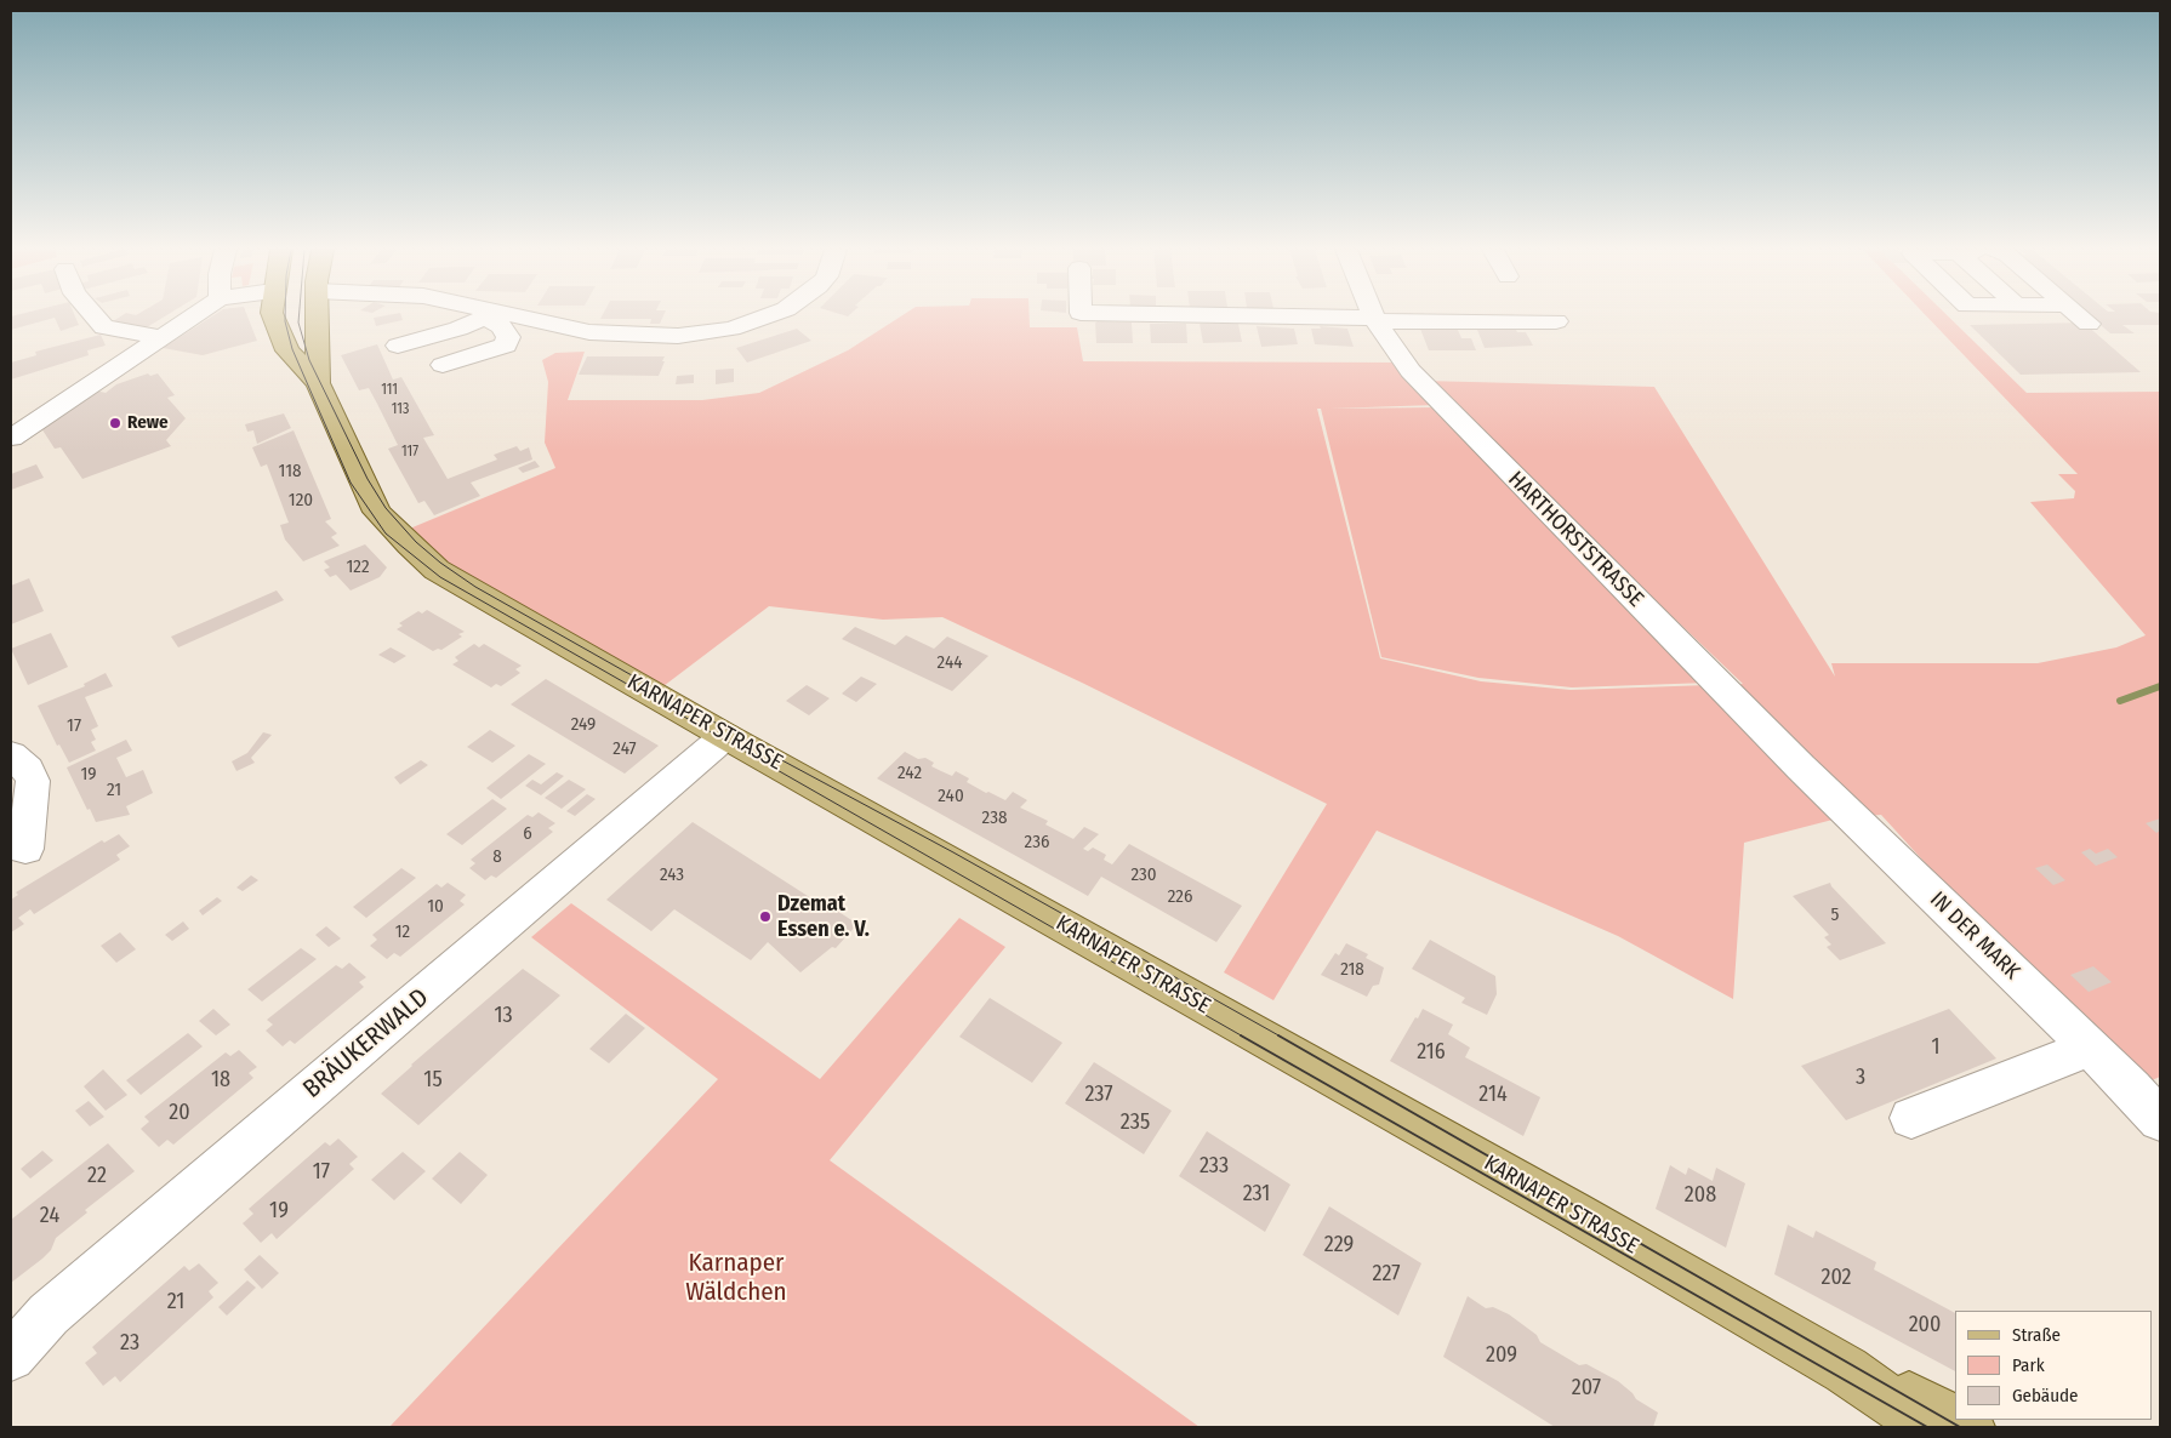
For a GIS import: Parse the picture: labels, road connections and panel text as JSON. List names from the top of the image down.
{
  "streets": {
    "main road": ["KARNAPER STRASSE"],
    "street": ["HARTHORSTSTRASSE", "IN DER MARK", "BRÄUKERWALD"]
  },
  "crossings": [
    ["HARTHORSTSTRASSE", "IN DER MARK"],
    ["KARNAPER STRASSE", "BRÄUKERWALD"]
  ],
  "parks": ["Karnaper Wäldchen"],
  "places": ["Rewe", "Dzemat Essen e. V."],
  "house_numbers": [
    "111",
    "113",
    "117",
    "118",
    "120",
    "122",
    "244",
    "249",
    "17",
    "247",
    "242",
    "19",
    "21",
    "240",
    "238",
    "6",
    "236",
    "8",
    "243",
    "230",
    "226",
    "10",
    "5",
    "12",
    "218",
    "13",
    "1",
    "216",
    "3",
    "18",
    "15",
    "237",
    "214",
    "20",
    "235",
    "233",
    "17",
    "22",
    "231",
    "208",
    "19",
    "24",
    "229",
    "227",
    "202",
    "21",
    "200",
    "23",
    "209",
    "207"
  ],
  "legend": ["Straße", "Park", "Gebäude"]
}
